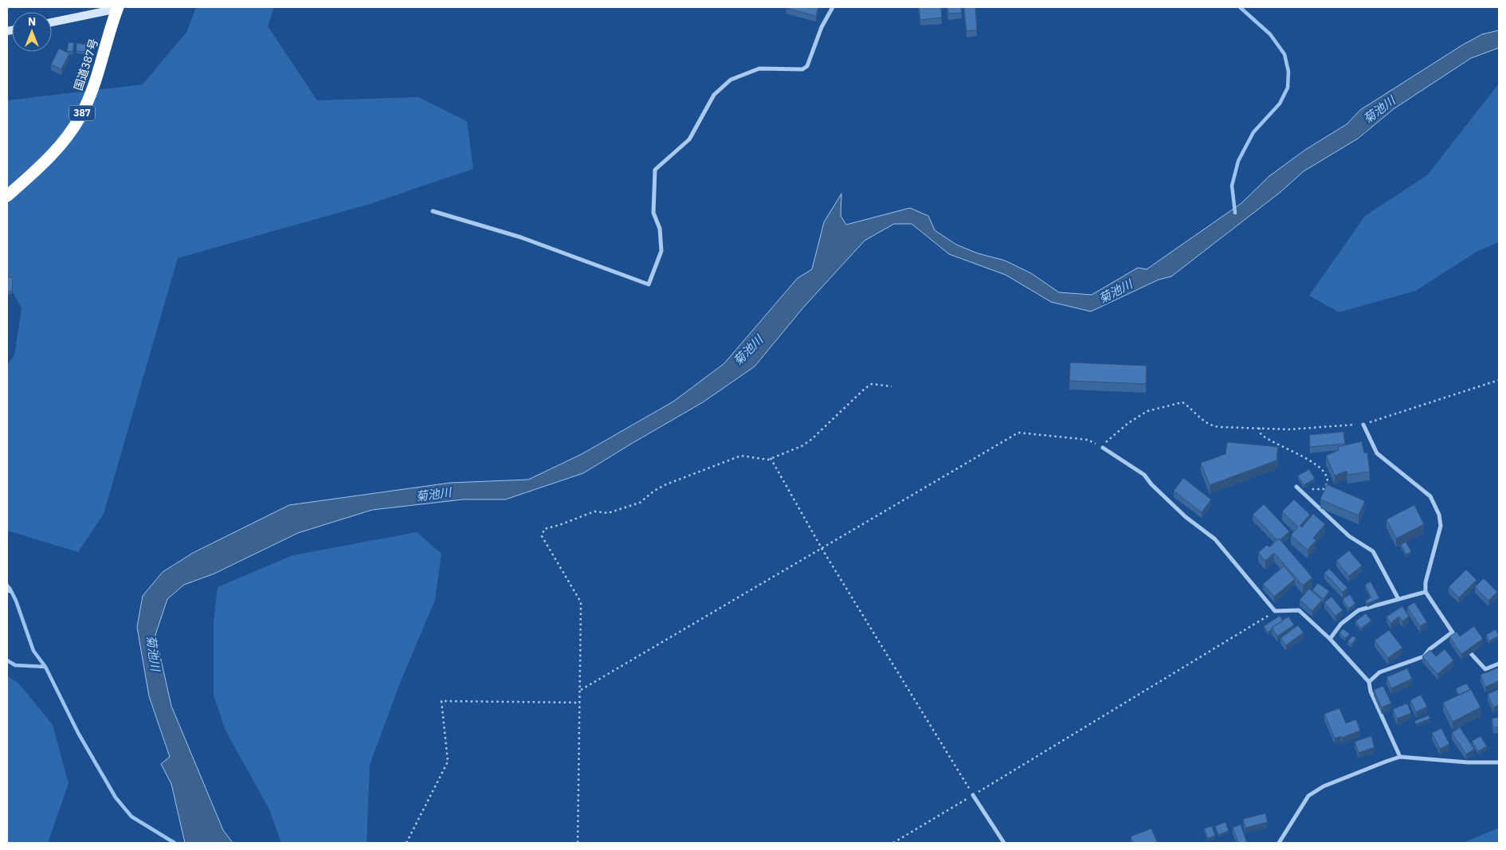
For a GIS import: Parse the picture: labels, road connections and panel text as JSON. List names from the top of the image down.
{
  "streets": {
    "highway": ["国道387号", "387"]
  },
  "water": ["菊池川"],
  "north": "top"
}
